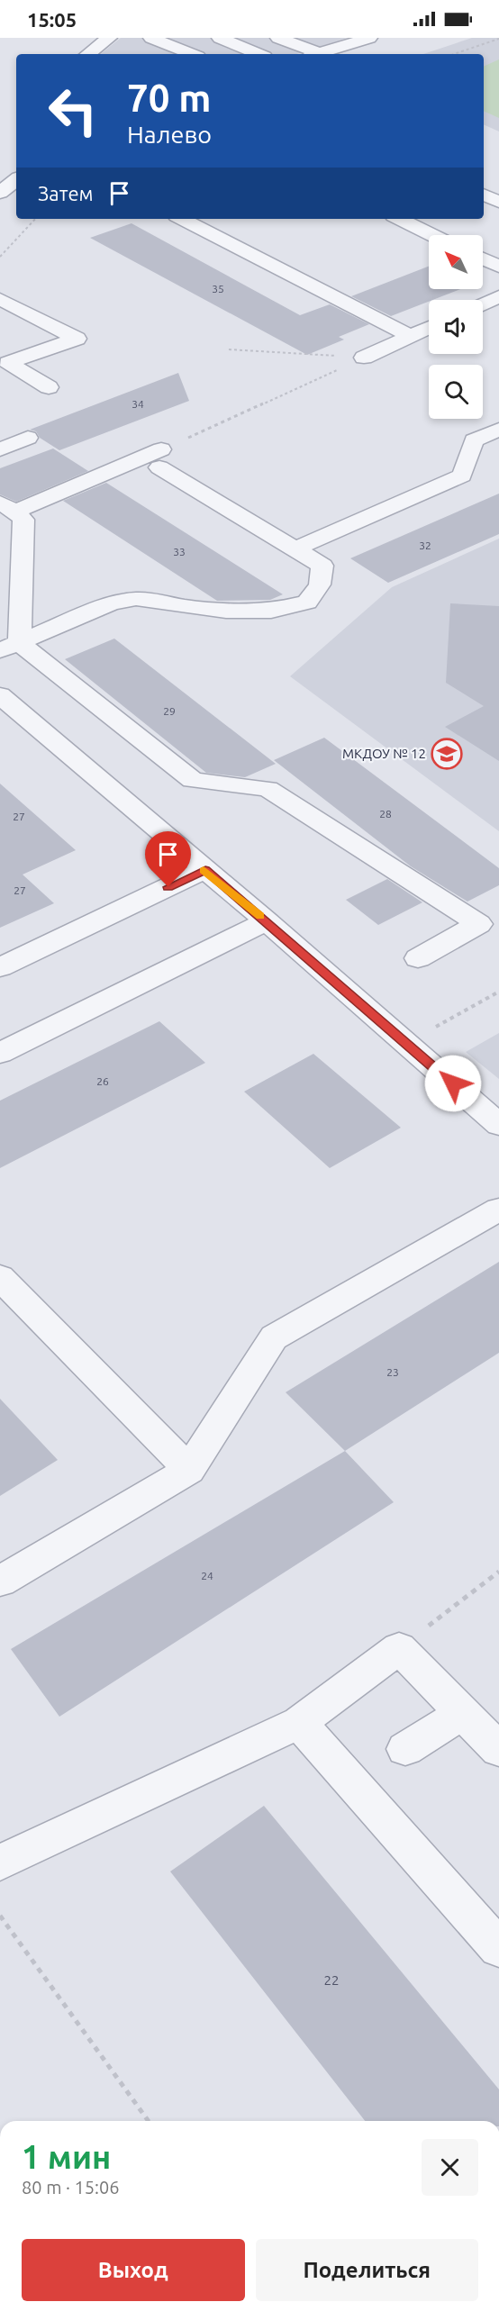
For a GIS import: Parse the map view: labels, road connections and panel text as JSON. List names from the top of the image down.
{
  "places": {
    "school or university": ["МКДОУ № 12"]
  },
  "house_numbers": [
    "35",
    "34",
    "32",
    "33",
    "29",
    "28",
    "27",
    "27",
    "26",
    "23",
    "24",
    "22"
  ],
  "north": "top left",
  "page": {
    "status": "15:05",
    "turn": ["70 m", "Налево"],
    "then": "Затем",
    "heading": ["1 мин", "80 m · 15:06"],
    "buttons": ["Выход", "Поделиться"]
  }
}
